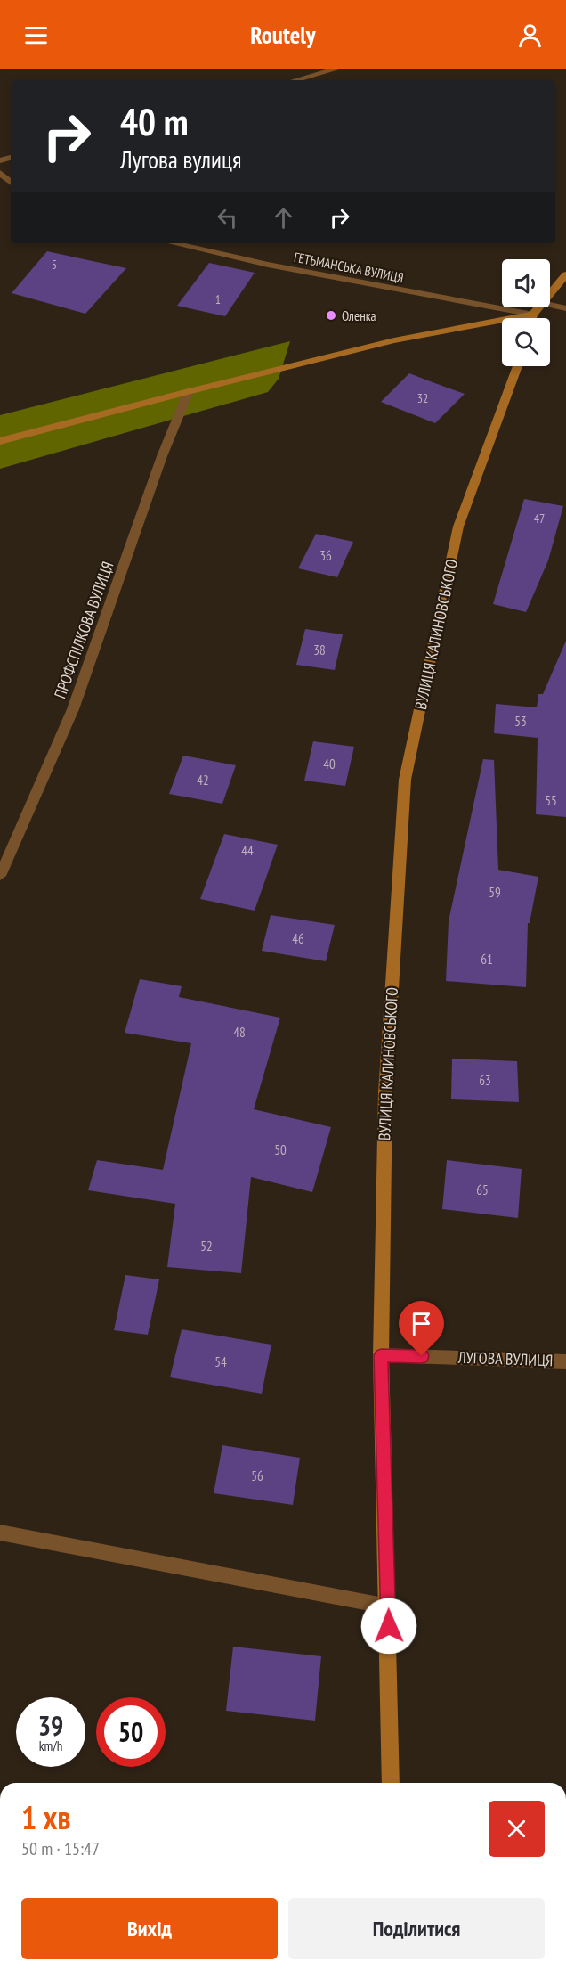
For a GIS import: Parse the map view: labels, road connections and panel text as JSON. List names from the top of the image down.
{
  "streets": {
    "main road": ["ВУЛИЦЯ КАЛИНОВСЬКОГО"],
    "street": ["ГЕТЬМАНСЬКА ВУЛИЦЯ", "ПРОФСПІЛКОВА ВУЛИЦЯ", "ЛУГОВА ВУЛИЦЯ"]
  },
  "crossings": [
    ["ВУЛИЦЯ КАЛИНОВСЬКОГО", "ЛУГОВА ВУЛИЦЯ"]
  ],
  "places": ["Оленка"],
  "house_numbers": [
    "5",
    "1",
    "32",
    "47",
    "36",
    "38",
    "53",
    "40",
    "42",
    "55",
    "44",
    "59",
    "46",
    "61",
    "48",
    "63",
    "50",
    "65",
    "52",
    "54",
    "56"
  ],
  "page": {
    "header": "Routely",
    "turn": ["40 m", "Лугова вулиця"],
    "speed": "39 km/h",
    "limit": "50",
    "heading": ["1 хв", "50 m · 15:47"],
    "buttons": ["Вихід", "Поділитися"]
  }
}
